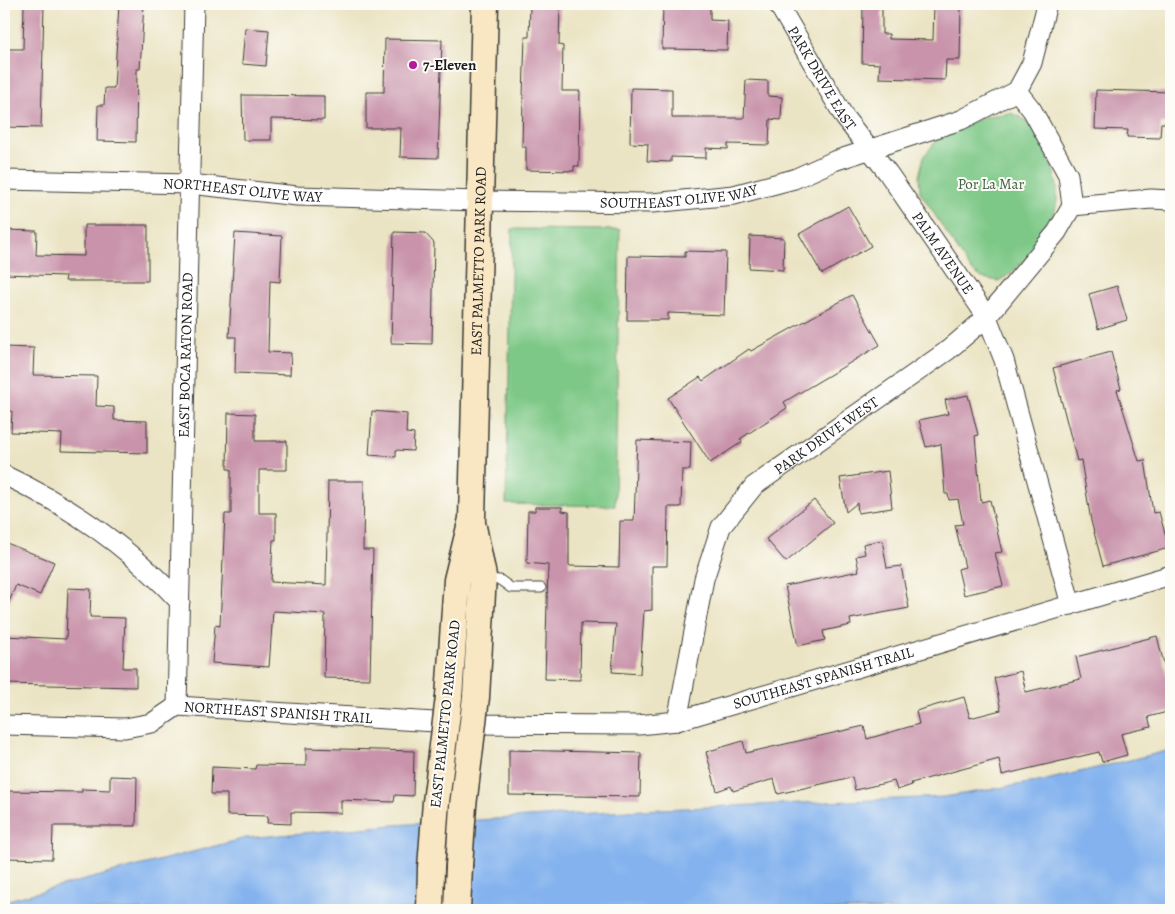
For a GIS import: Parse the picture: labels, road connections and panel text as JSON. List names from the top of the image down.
{
  "streets": {
    "main road": ["EAST PALMETTO PARK ROAD"],
    "street": [
      "PARK DRIVE EAST",
      "NORTHEAST OLIVE WAY",
      "SOUTHEAST OLIVE WAY",
      "PALM AVENUE",
      "EAST BOCA RATON ROAD",
      "PARK DRIVE WEST",
      "SOUTHEAST SPANISH TRAIL",
      "NORTHEAST SPANISH TRAIL"
    ]
  },
  "crossings": [
    ["PARK DRIVE EAST", "SOUTHEAST OLIVE WAY"],
    ["PARK DRIVE EAST", "PALM AVENUE"],
    ["NORTHEAST OLIVE WAY", "SOUTHEAST OLIVE WAY"],
    ["NORTHEAST OLIVE WAY", "EAST PALMETTO PARK ROAD"],
    ["NORTHEAST OLIVE WAY", "EAST BOCA RATON ROAD"],
    ["SOUTHEAST OLIVE WAY", "PALM AVENUE"],
    ["SOUTHEAST OLIVE WAY", "EAST PALMETTO PARK ROAD"],
    ["PALM AVENUE", "PARK DRIVE WEST"],
    ["PALM AVENUE", "SOUTHEAST SPANISH TRAIL"],
    ["EAST BOCA RATON ROAD", "NORTHEAST SPANISH TRAIL"],
    ["PARK DRIVE WEST", "SOUTHEAST SPANISH TRAIL"],
    ["SOUTHEAST SPANISH TRAIL", "NORTHEAST SPANISH TRAIL"]
  ],
  "parks": ["Por La Mar"],
  "places": ["7-Eleven"]
}
